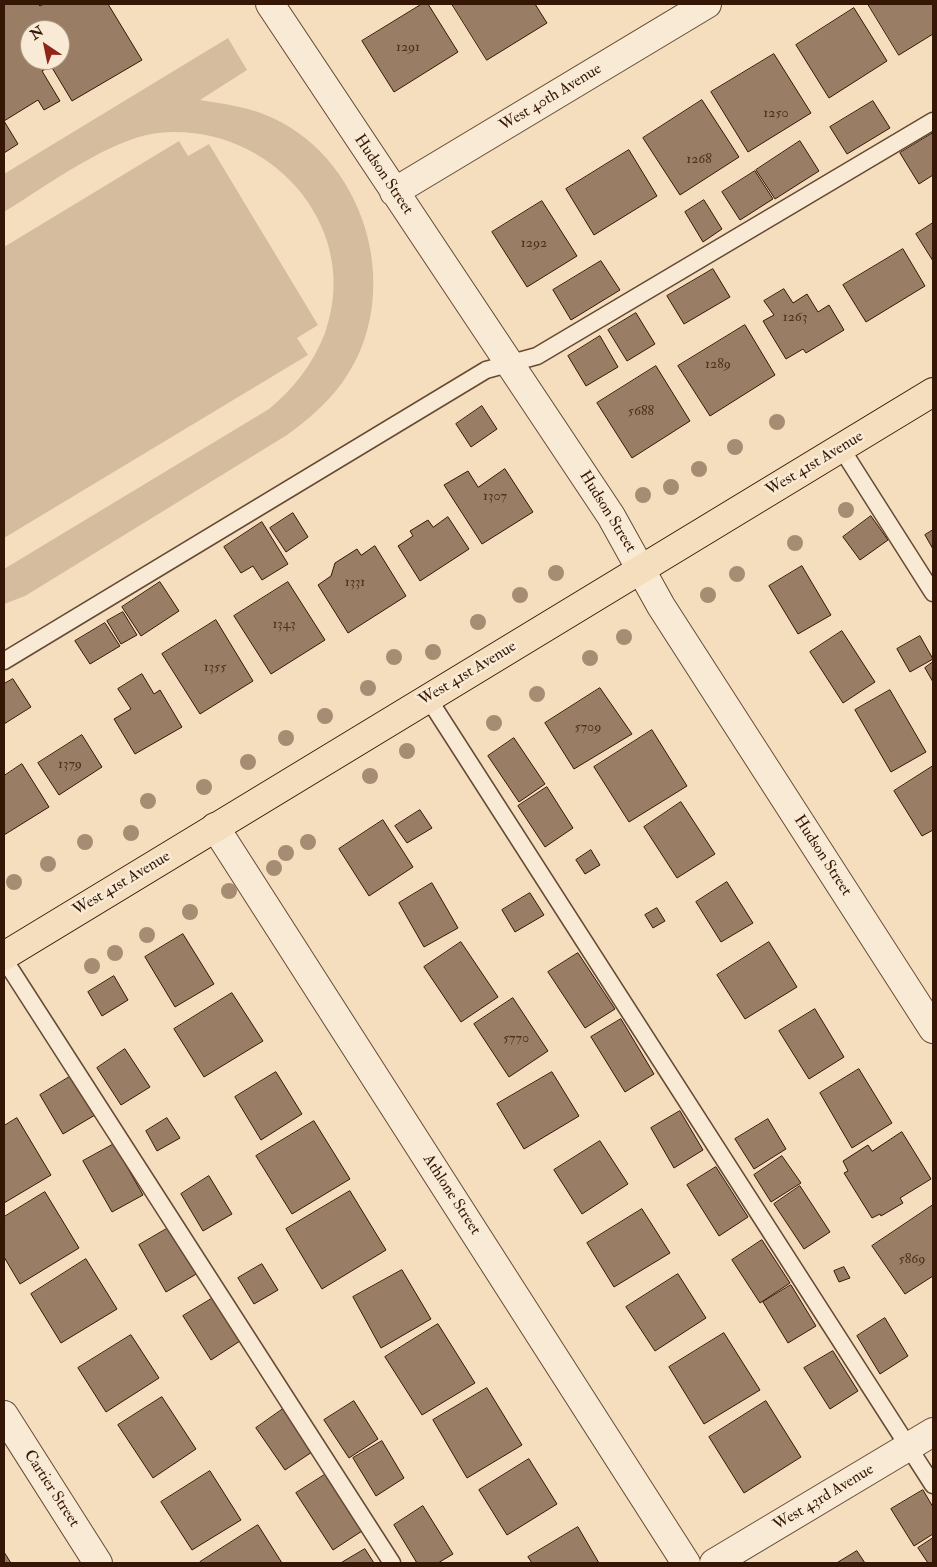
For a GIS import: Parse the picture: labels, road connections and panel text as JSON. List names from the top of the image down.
{
  "streets": {
    "main road": ["West 41st Avenue"],
    "street": [
      "West 40th Avenue",
      "Hudson Street",
      "Athlone Street",
      "Cartier Street",
      "West 43rd Avenue"
    ]
  },
  "crossings": [
    ["West 40th Avenue", "Hudson Street"],
    ["Hudson Street", "West 41st Avenue"],
    ["West 41st Avenue", "Athlone Street"]
  ],
  "house_numbers": [
    "1291",
    "1250",
    "1268",
    "1292",
    "1263",
    "1289",
    "5688",
    "1307",
    "1331",
    "1343",
    "1355",
    "5709",
    "1379",
    "5770",
    "5869"
  ],
  "north": "top left"
}
